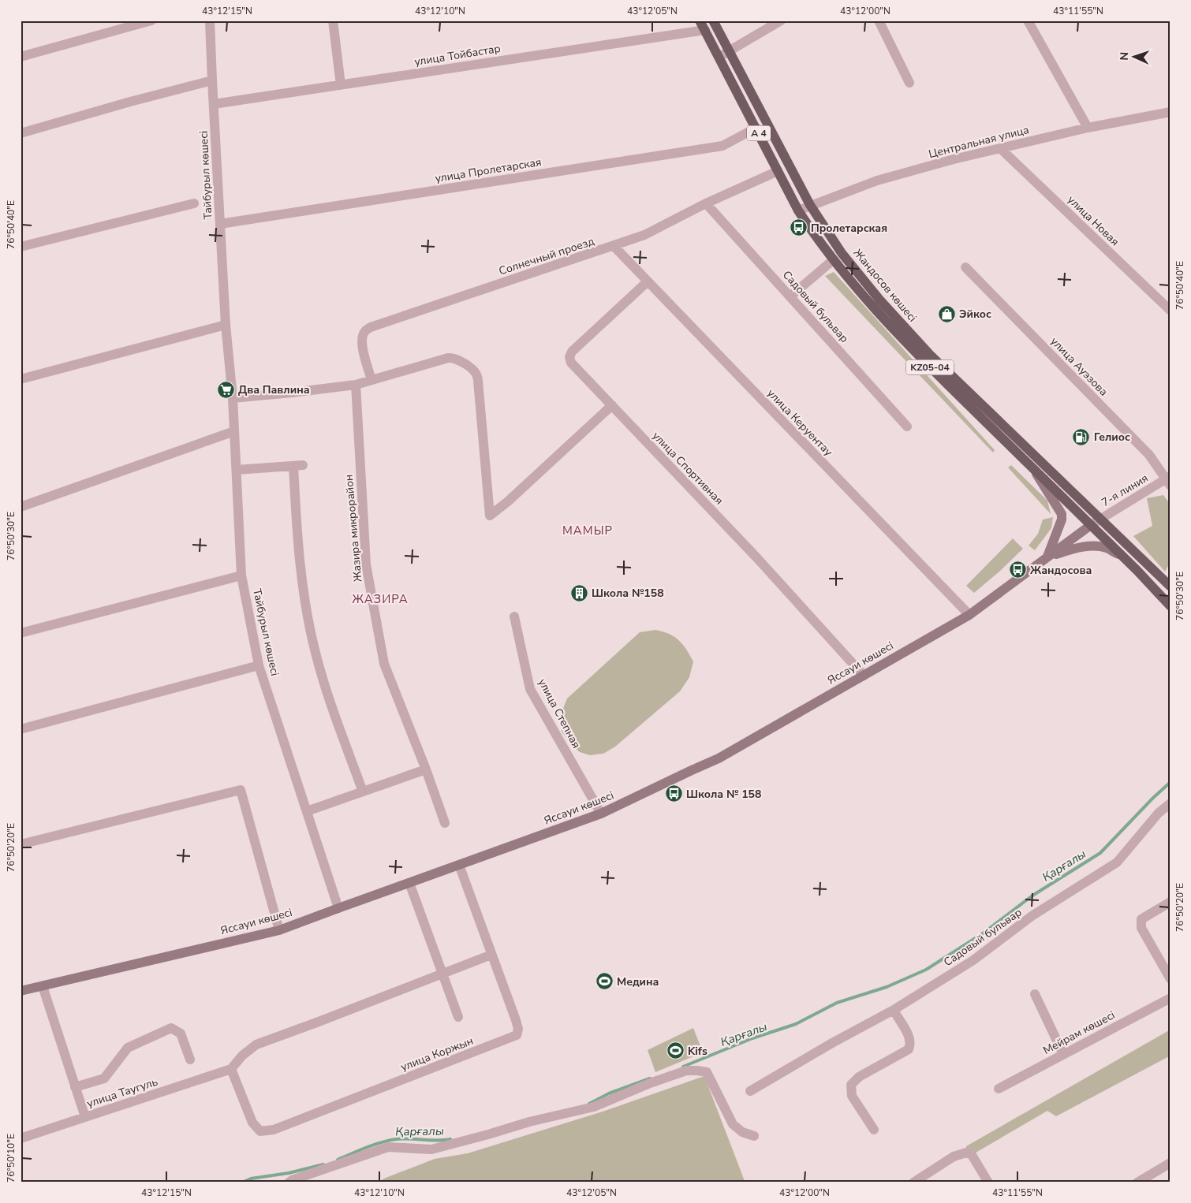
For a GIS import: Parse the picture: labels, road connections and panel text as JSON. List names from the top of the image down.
{
  "streets": {
    "main road": [
      "А 4",
      "Жандосов көшесі",
      "KZ05-04",
      "Яссауи көшесі"
    ],
    "street": [
      "улица Тойбастар",
      "Центральная улица",
      "улица Пролетарская",
      "Тайбурыл көшесі",
      "улица Новая",
      "Солнечный проезд",
      "Садовый бульвар",
      "улица Ауэзова",
      "улица Керуентау",
      "улица Спортивная",
      "7-я линия",
      "Жазира микрорайон",
      "улица Степная",
      "Мейрам көшесі",
      "улица Коржын",
      "улица Таугуль"
    ]
  },
  "crossings": [
    ["улица Тойбастар", "Тайбурыл көшесі"],
    ["улица Тойбастар", "Жандосов көшесі"],
    ["Центральная улица", "улица Новая"],
    ["Центральная улица", "Жандосов көшесі"],
    ["улица Пролетарская", "Тайбурыл көшесі"],
    ["улица Пролетарская", "Жандосов көшесі"],
    ["Тайбурыл көшесі", "Яссауи көшесі"],
    ["Солнечный проезд", "Жандосов көшесі"],
    ["Солнечный проезд", "Садовый бульвар"],
    ["Солнечный проезд", "улица Керуентау"],
    ["Жандосов көшесі", "KZ05-04"],
    ["Жандосов көшесі", "7-я линия"],
    ["Жандосов көшесі", "Яссауи көшесі"],
    ["улица Ауэзова", "7-я линия"],
    ["KZ05-04", "7-я линия"],
    ["KZ05-04", "Яссауи көшесі"],
    ["улица Керуентау", "улица Спортивная"],
    ["улица Керуентау", "Яссауи көшесі"],
    ["улица Спортивная", "Яссауи көшесі"],
    ["7-я линия", "Яссауи көшесі"],
    ["Яссауи көшесі", "улица Степная"],
    ["Яссауи көшесі", "улица Коржын"],
    ["улица Коржын", "улица Таугуль"]
  ],
  "districts": ["МАМЫР", "ЖАЗИРА"],
  "water": ["Қарғалы"],
  "places": {
    "bus stop": ["Пролетарская", "Жандосова", "Школа № 158"],
    "shop": ["Эйкос"],
    "supermarket": ["Два Павлина"],
    "fuel station": ["Гелиос"],
    "building": ["Школа №158"],
    "sports": ["Медина", "Kifs"]
  },
  "north": "left",
  "coordinates": [
    "43°12'15\"N",
    "43°12'10\"N",
    "43°12'05\"N",
    "43°12'00\"N",
    "43°11'55\"N",
    "76°50'40\"E",
    "76°50'30\"E",
    "76°50'20\"E",
    "76°50'10\"E"
  ]
}
